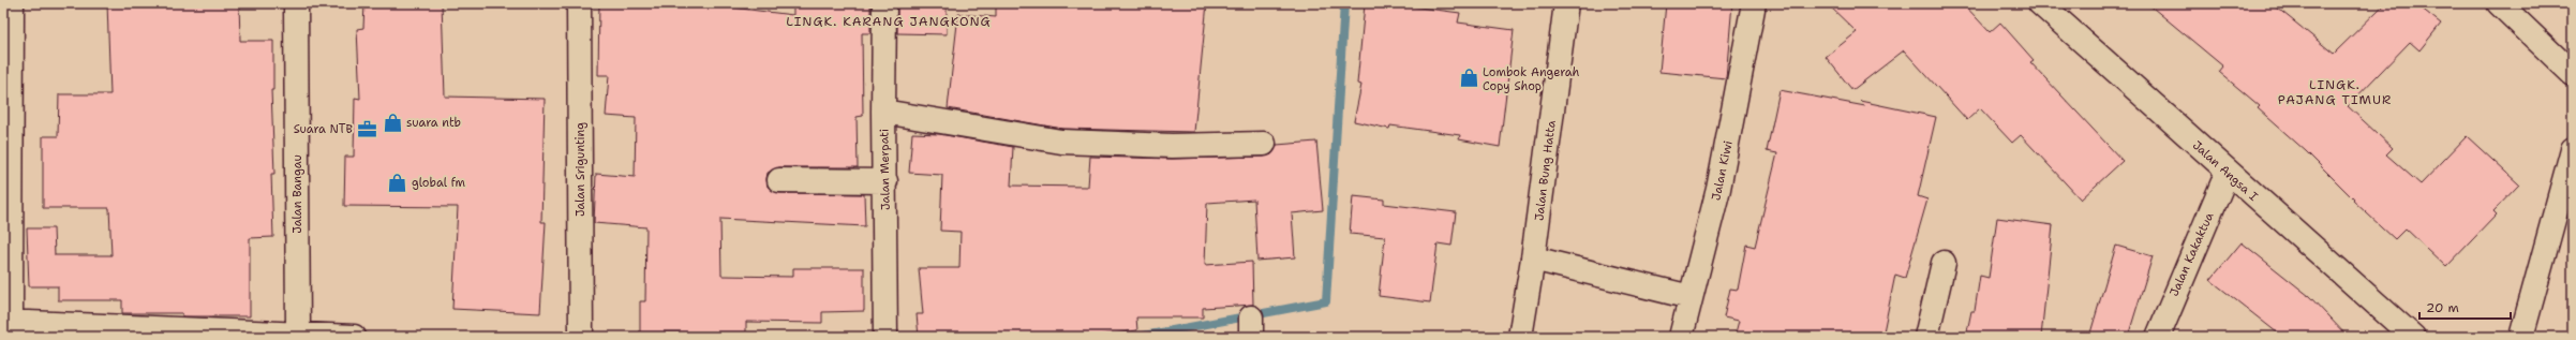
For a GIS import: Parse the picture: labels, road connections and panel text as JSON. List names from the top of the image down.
{
  "streets": {
    "street": [
      "Jalan Srigunting",
      "Jalan Merpati",
      "Jalan Bung Hatta",
      "Jalan Kiwi",
      "Jalan Angsa I",
      "Jalan Bangau",
      "Jalan Kakaktua"
    ]
  },
  "crossings": [
    ["Jalan Angsa I", "Jalan Kakaktua"]
  ],
  "districts": ["LINGK. KARANG JANGKONG", "LINGK. PAJANG TIMUR"],
  "places": {
    "shop": ["Lombok Angerah Copy Shop", "suara ntb", "global fm"],
    "office": ["Suara NTB"]
  },
  "scale_bar": "20 m"
}
